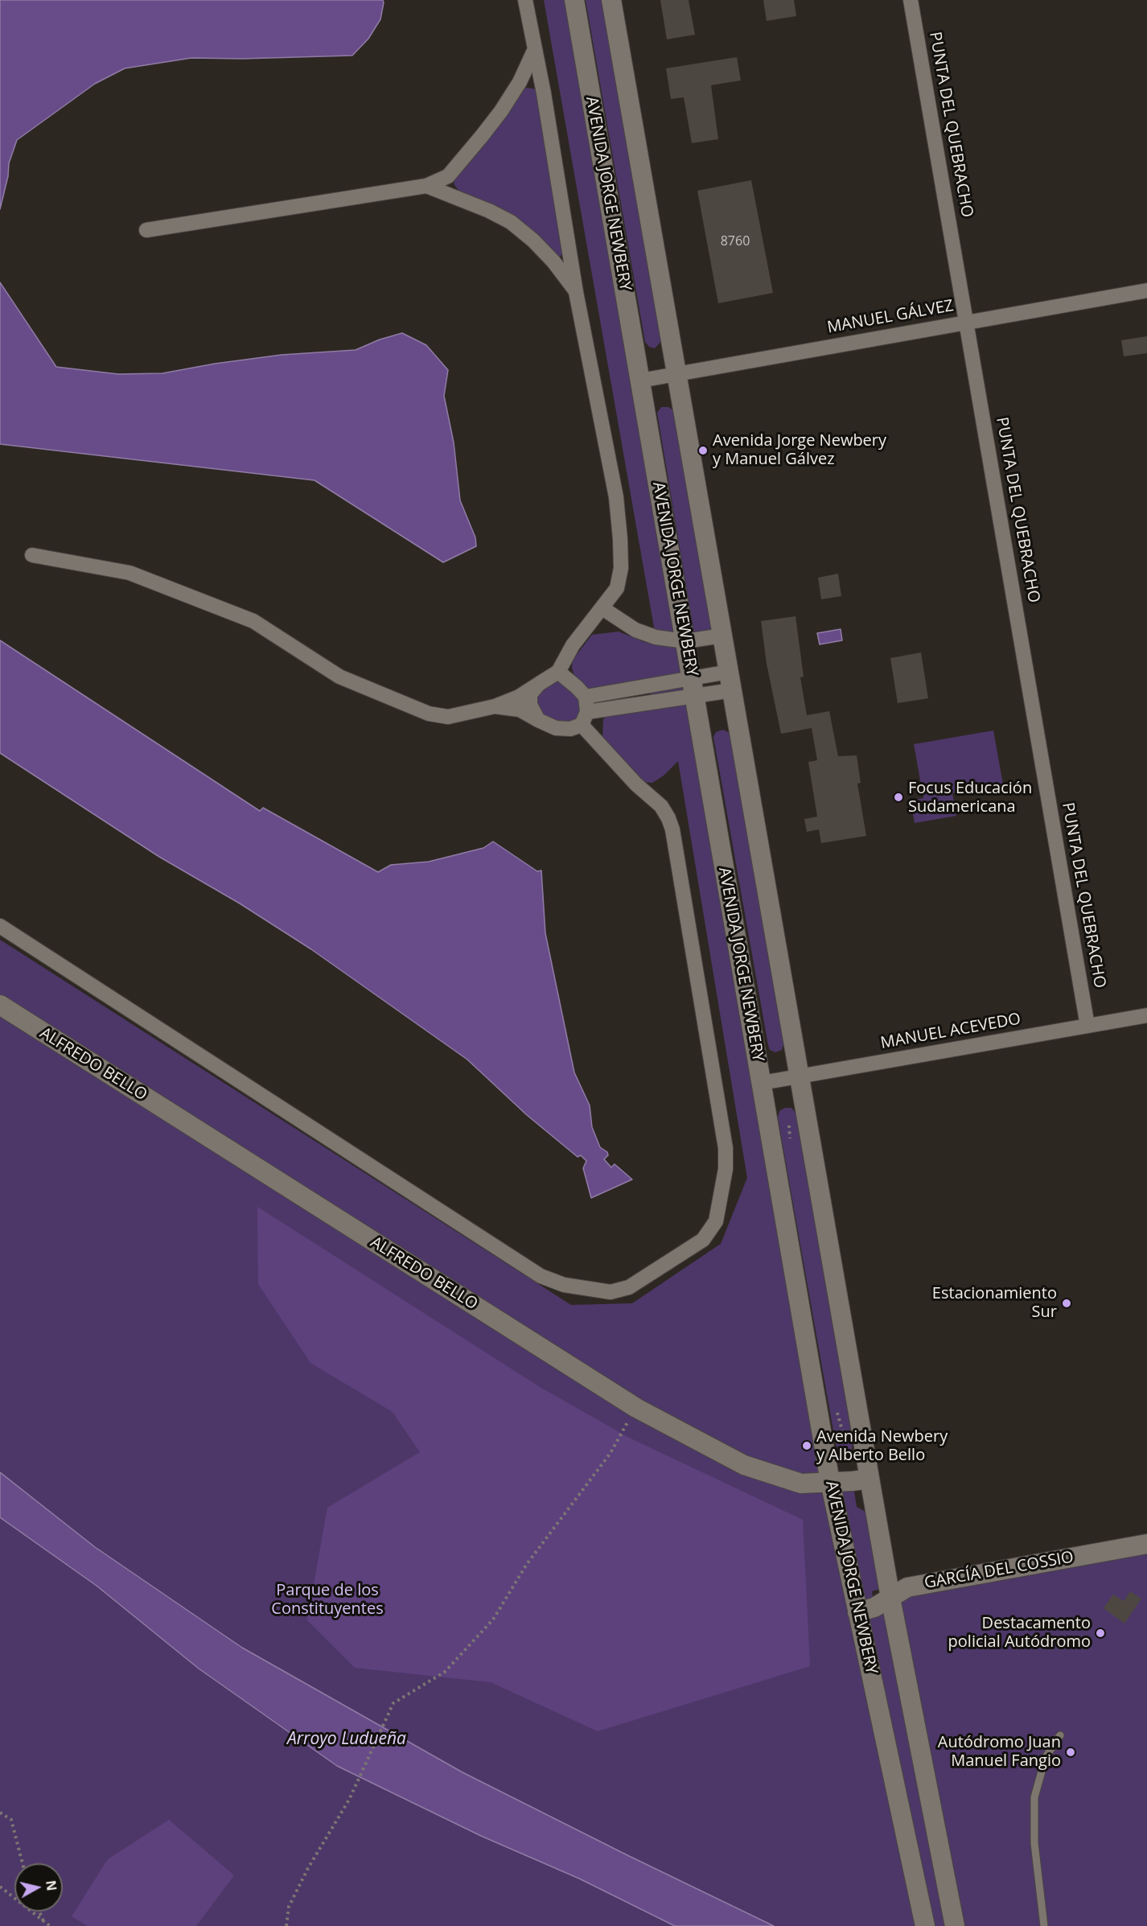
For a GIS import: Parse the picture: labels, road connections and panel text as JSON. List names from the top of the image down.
{
  "streets": {
    "main road": ["AVENIDA JORGE NEWBERY", "ALFREDO BELLO", "GARCÍA DEL COSSIO"],
    "street": ["PUNTA DEL QUEBRACHO", "MANUEL GÁLVEZ", "MANUEL ACEVEDO"]
  },
  "crossings": [
    ["PUNTA DEL QUEBRACHO", "MANUEL GÁLVEZ"],
    ["PUNTA DEL QUEBRACHO", "MANUEL ACEVEDO"],
    ["AVENIDA JORGE NEWBERY", "MANUEL GÁLVEZ"],
    ["AVENIDA JORGE NEWBERY", "MANUEL ACEVEDO"],
    ["AVENIDA JORGE NEWBERY", "ALFREDO BELLO"],
    ["AVENIDA JORGE NEWBERY", "GARCÍA DEL COSSIO"]
  ],
  "water": ["Arroyo Ludueña"],
  "parks": ["Parque de los Constituyentes"],
  "places": [
    "Avenida Jorge Newbery y Manuel Gálvez",
    "Focus Educación Sudamericana",
    "Estacionamiento Sur",
    "Avenida Newbery y Alberto Bello",
    "Destacamento policial Autódromo",
    "Autódromo Juan Manuel Fangio"
  ],
  "house_numbers": ["8760"],
  "north": "right"
}
